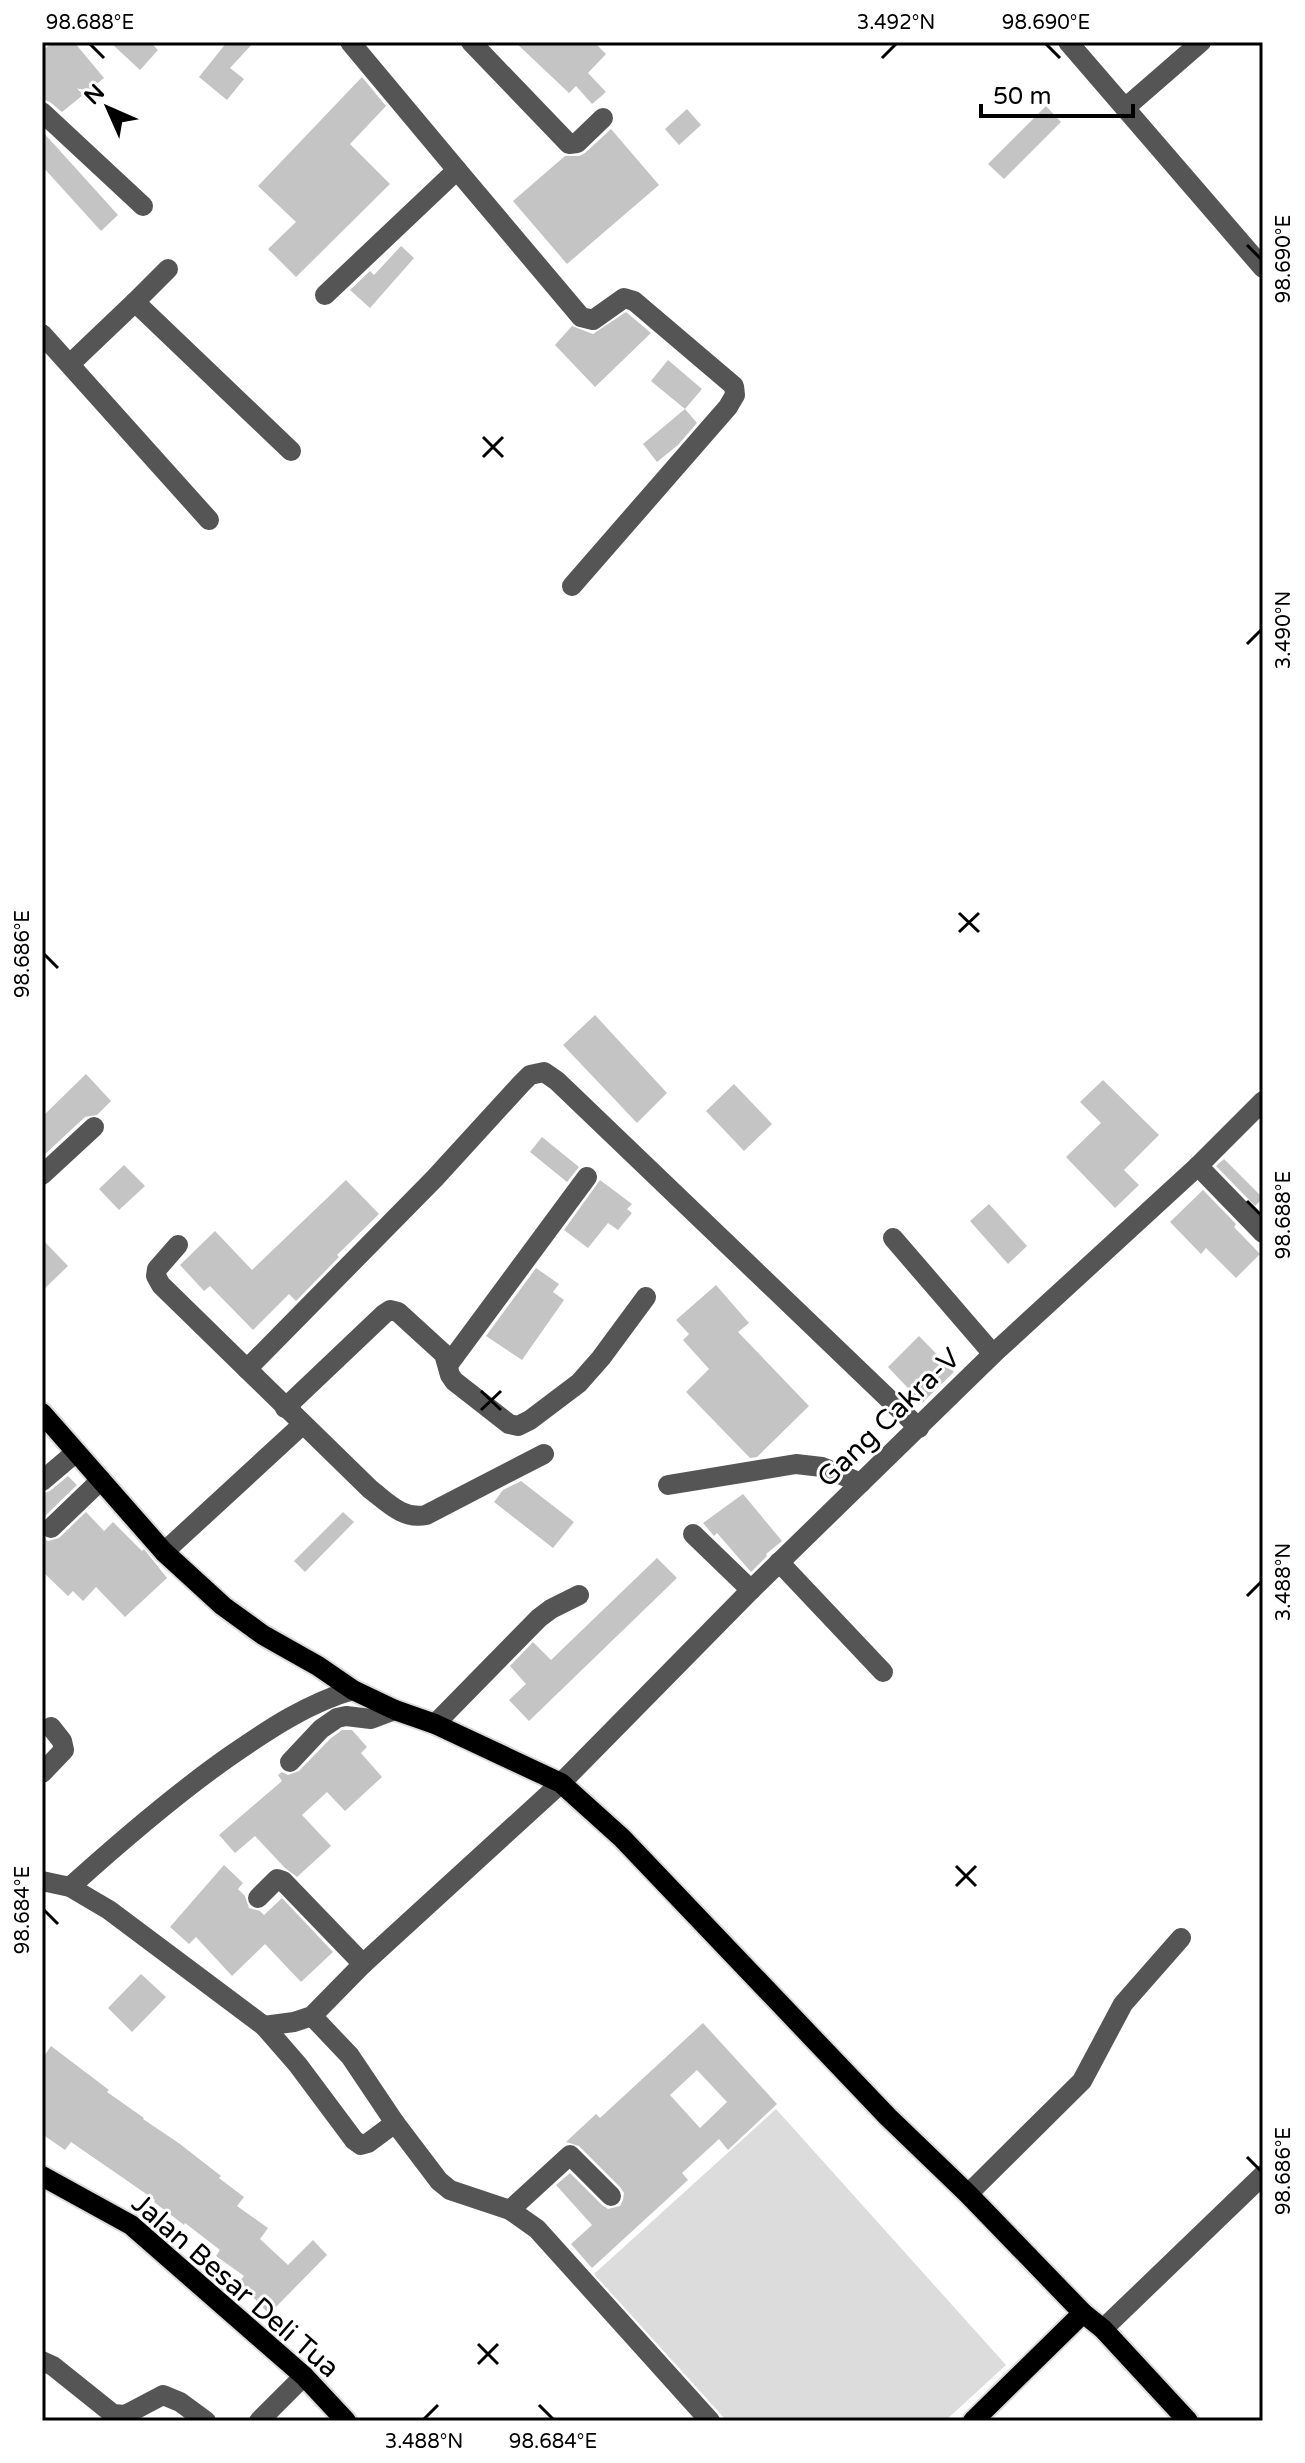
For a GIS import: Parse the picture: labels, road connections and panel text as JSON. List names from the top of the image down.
{
  "streets": {
    "main road": ["Jalan Besar Deli Tua"],
    "street": ["Gang Cakra-V"]
  },
  "scale_bar": "50 m",
  "north": "top left",
  "coordinates": [
    "98.688°E",
    "3.492°N",
    "98.690°E",
    "3.490°N",
    "98.686°E",
    "3.488°N",
    "98.684°E"
  ]
}
